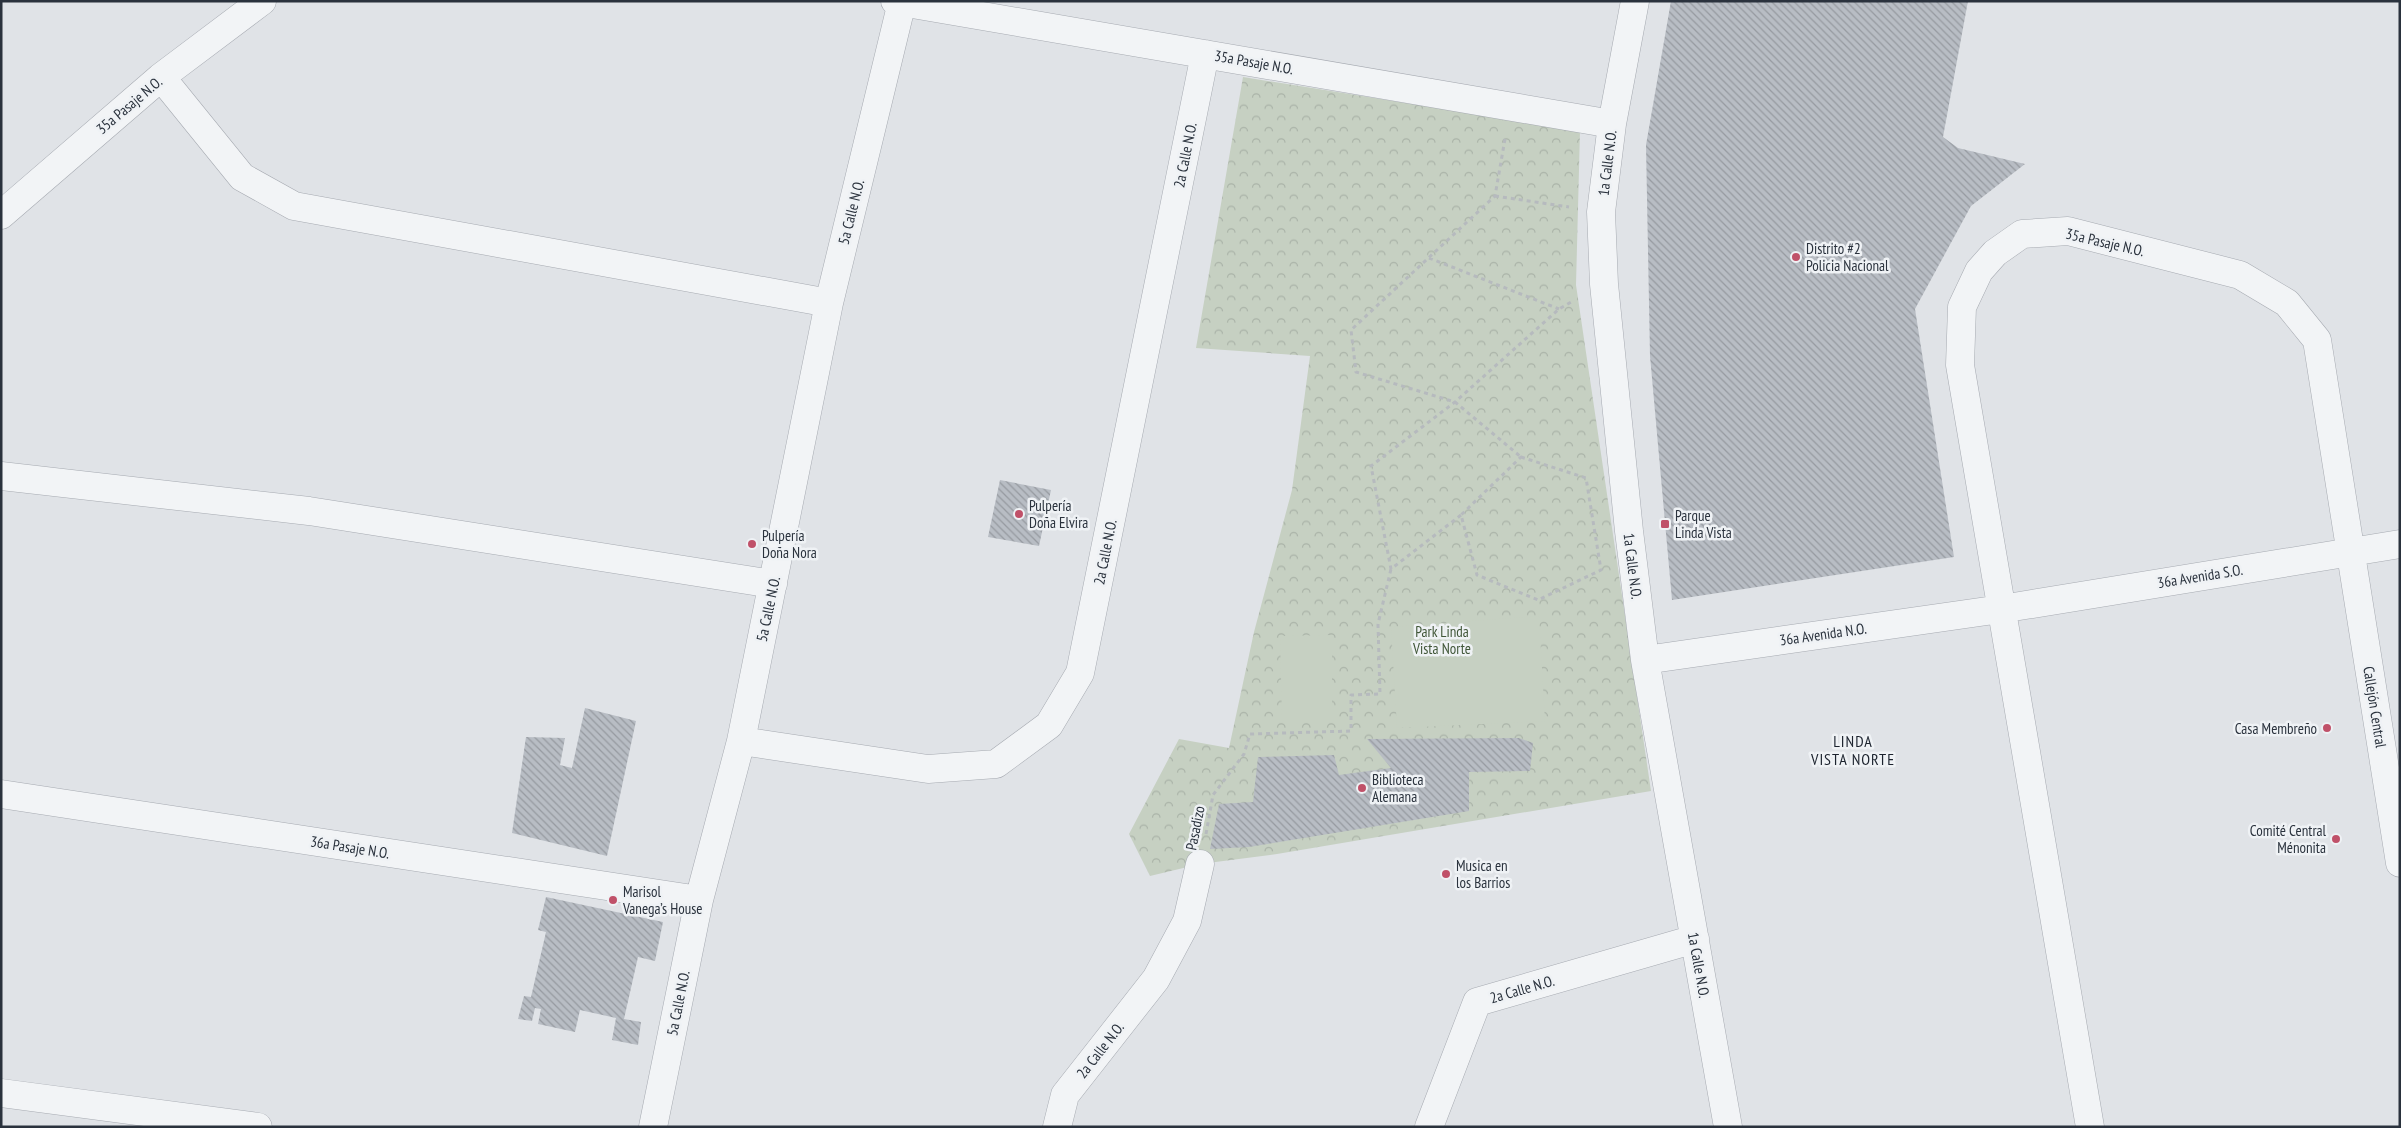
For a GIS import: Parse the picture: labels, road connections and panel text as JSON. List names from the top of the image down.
{
  "streets": {
    "street": [
      "35a Pasaje N.O.",
      "2a Calle N.O.",
      "1a Calle N.O.",
      "5a Calle N.O.",
      "36a Avenida S.O.",
      "36a Avenida N.O.",
      "Callejón Central",
      "36a Pasaje N.O."
    ],
    "path": ["Pasadizo"]
  },
  "crossings": [
    ["35a Pasaje N.O.", "2a Calle N.O."],
    ["35a Pasaje N.O.", "1a Calle N.O."],
    ["35a Pasaje N.O.", "5a Calle N.O."],
    ["35a Pasaje N.O.", "36a Avenida S.O."],
    ["35a Pasaje N.O.", "36a Avenida N.O."],
    ["35a Pasaje N.O.", "Callejón Central"],
    ["2a Calle N.O.", "1a Calle N.O."],
    ["2a Calle N.O.", "5a Calle N.O."],
    ["2a Calle N.O.", "Pasadizo"],
    ["1a Calle N.O.", "36a Avenida N.O."],
    ["5a Calle N.O.", "36a Pasaje N.O."],
    ["36a Avenida S.O.", "36a Avenida N.O."],
    ["36a Avenida S.O.", "Callejón Central"]
  ],
  "districts": ["LINDA VISTA NORTE"],
  "parks": ["Park Linda Vista Norte"],
  "places": {
    "other": [
      "Distrito #2 Policia Nacional",
      "Pulpería Doña Elvira",
      "Pulpería Doña Nora",
      "Casa Membreño",
      "Biblioteca Alemana",
      "Comité Central Ménonita",
      "Musica en los Barrios",
      "Marisol Vanega’s House"
    ],
    "transit": ["Parque Linda Vista"]
  }
}
